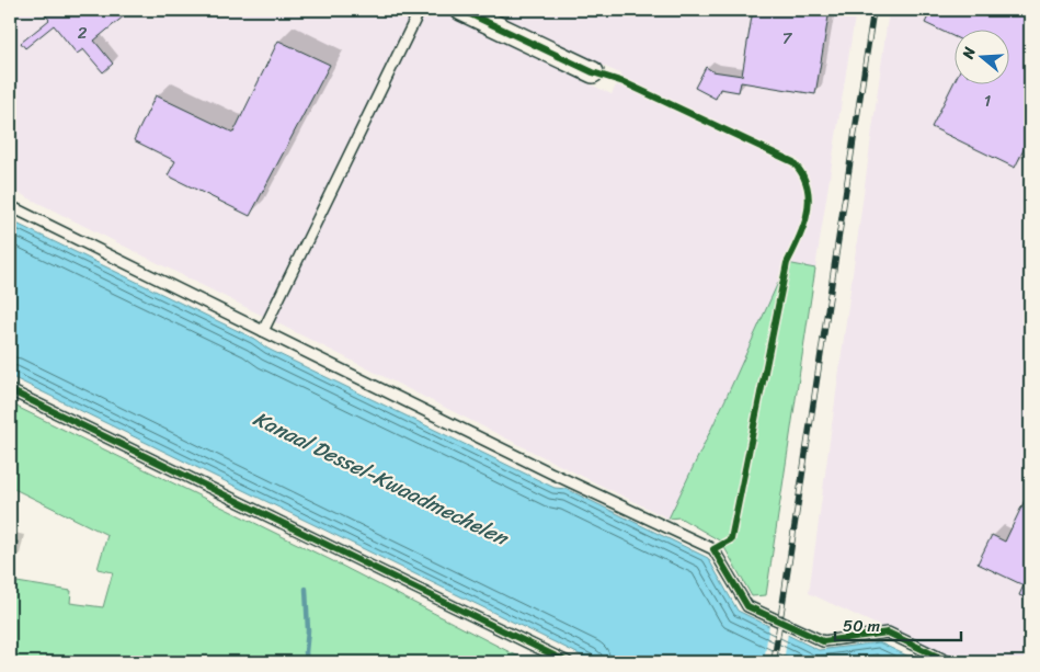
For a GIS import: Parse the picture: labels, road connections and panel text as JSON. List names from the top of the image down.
{
  "water": ["Kanaal Dessel-Kwaadmechelen"],
  "house_numbers": ["2", "7", "1"],
  "scale_bar": "50 m",
  "north": "left"
}
